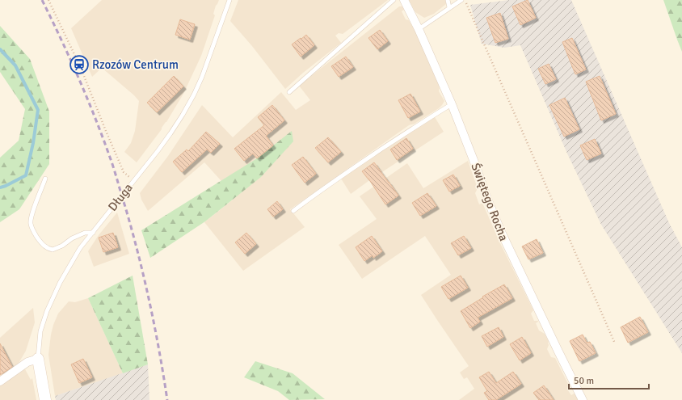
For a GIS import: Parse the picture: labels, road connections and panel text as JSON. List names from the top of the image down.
{
  "streets": {
    "street": ["Długa", "Świętego Rocha"]
  },
  "places": {
    "station": ["Rzozów Centrum"]
  },
  "scale_bar": "50 m"
}
